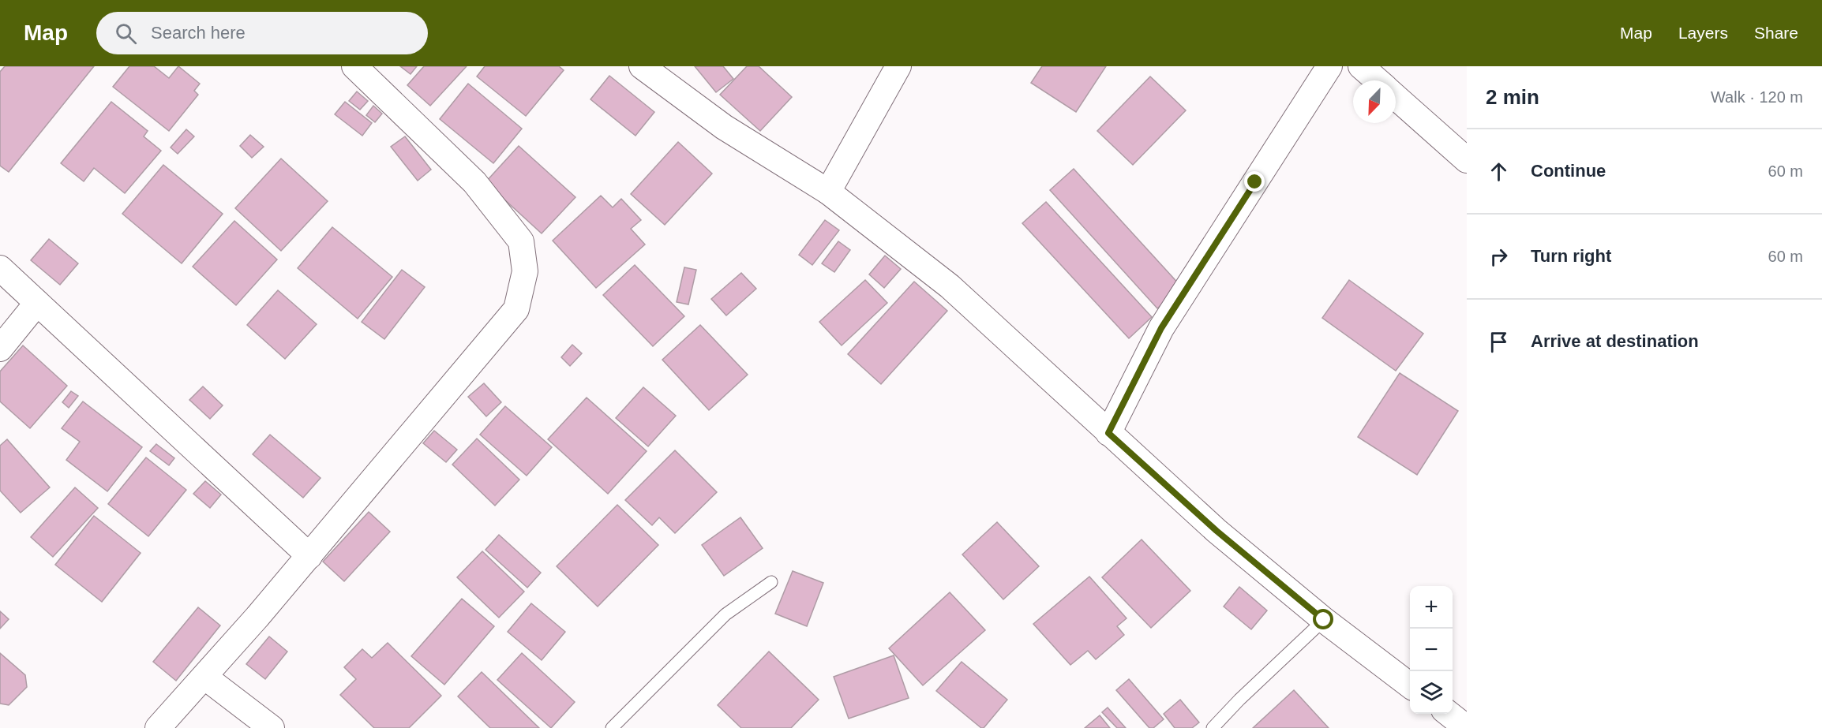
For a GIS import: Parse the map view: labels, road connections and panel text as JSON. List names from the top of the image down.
{
  "north": "bottom left",
  "page": {
    "header": "Map",
    "search": "Search here",
    "nav": ["Map", "Layers", "Share"],
    "heading": ["2 min", "Walk · 120 m"],
    "list": [
      ["Continue", "60 m"],
      ["Turn right", "60 m"],
      "Arrive at destination"
    ],
    "map_buttons": ["+", "−"]
  }
}
